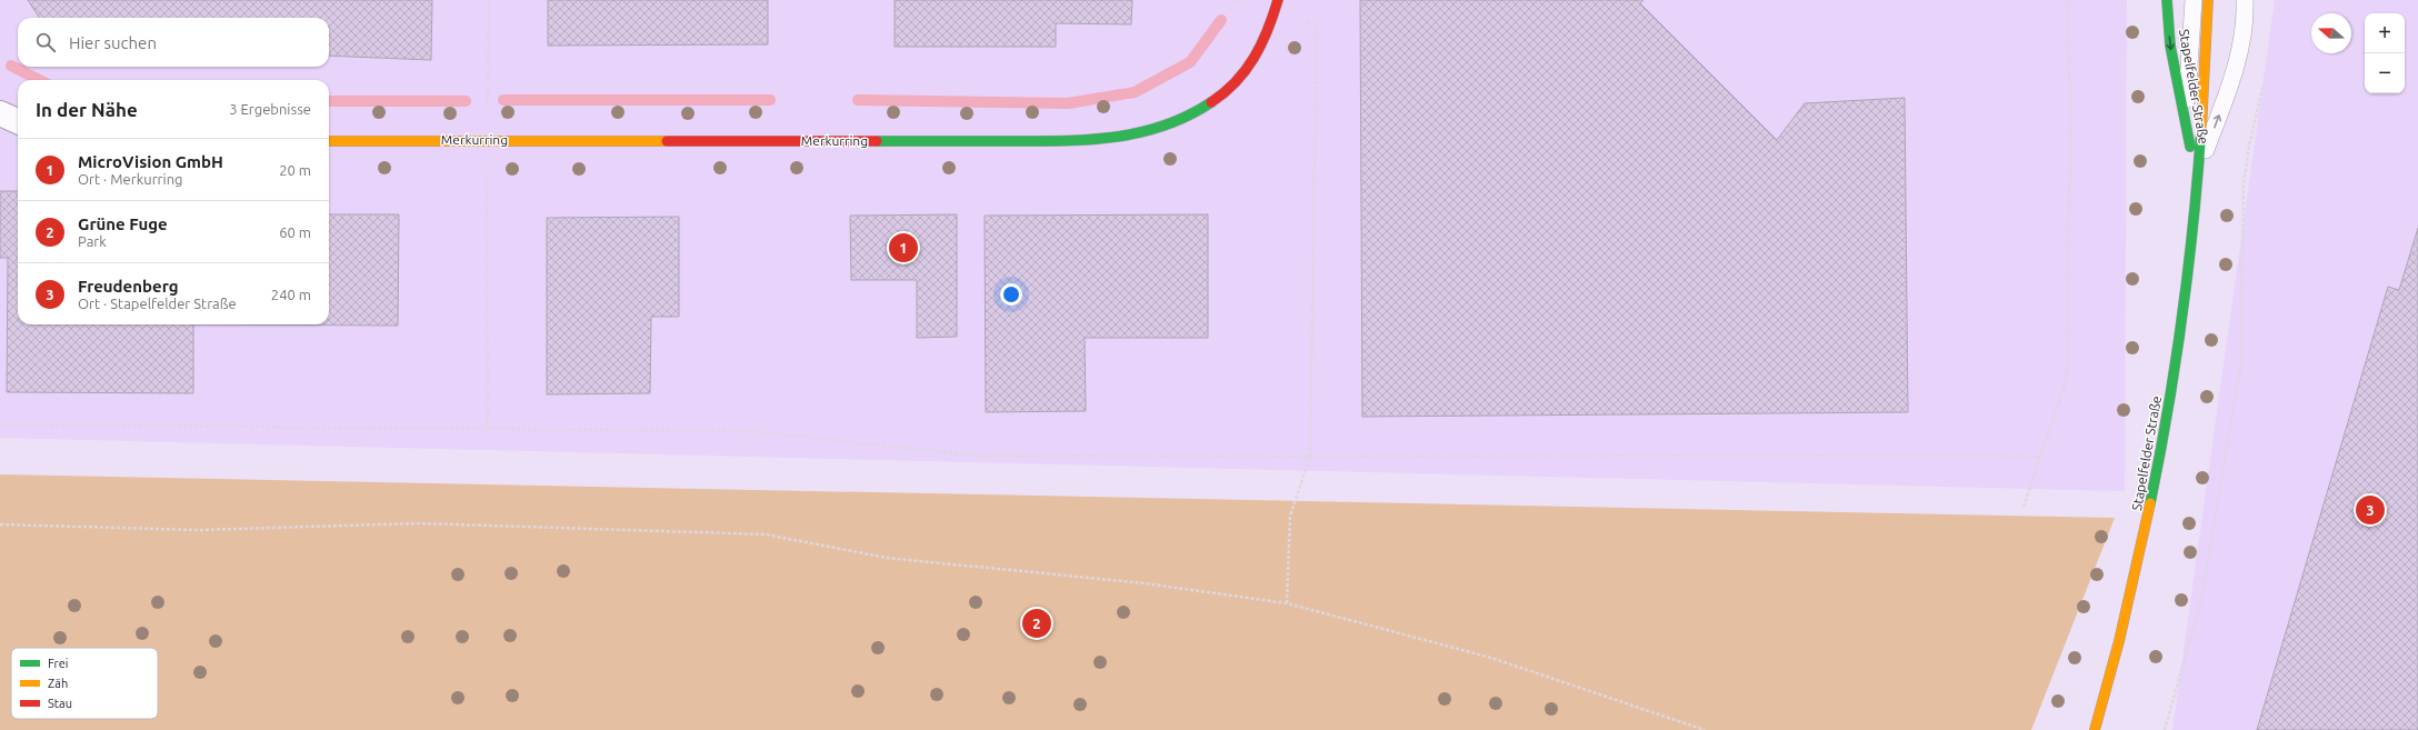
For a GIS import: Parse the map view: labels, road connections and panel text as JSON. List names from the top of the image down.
{
  "streets": {
    "street": ["Stapelfelder Straße", "Merkurring"]
  },
  "legend": ["Frei", "Zäh", "Stau"],
  "north": "left",
  "page": {
    "map_buttons": ["+", "−"],
    "search": "Hier suchen",
    "heading": ["In der Nähe", "3 Ergebnisse"],
    "list": [
      {
        "mark": "1",
        "name": "MicroVision GmbH",
        "note": "Ort · Merkurring",
        "value": "20 m"
      },
      {
        "mark": "2",
        "name": "Grüne Fuge",
        "note": "Park",
        "value": "60 m"
      },
      {
        "mark": "3",
        "name": "Freudenberg",
        "note": "Ort · Stapelfelder Straße",
        "value": "240 m"
      }
    ],
    "pins": ["1", "3", "2"]
  }
}
